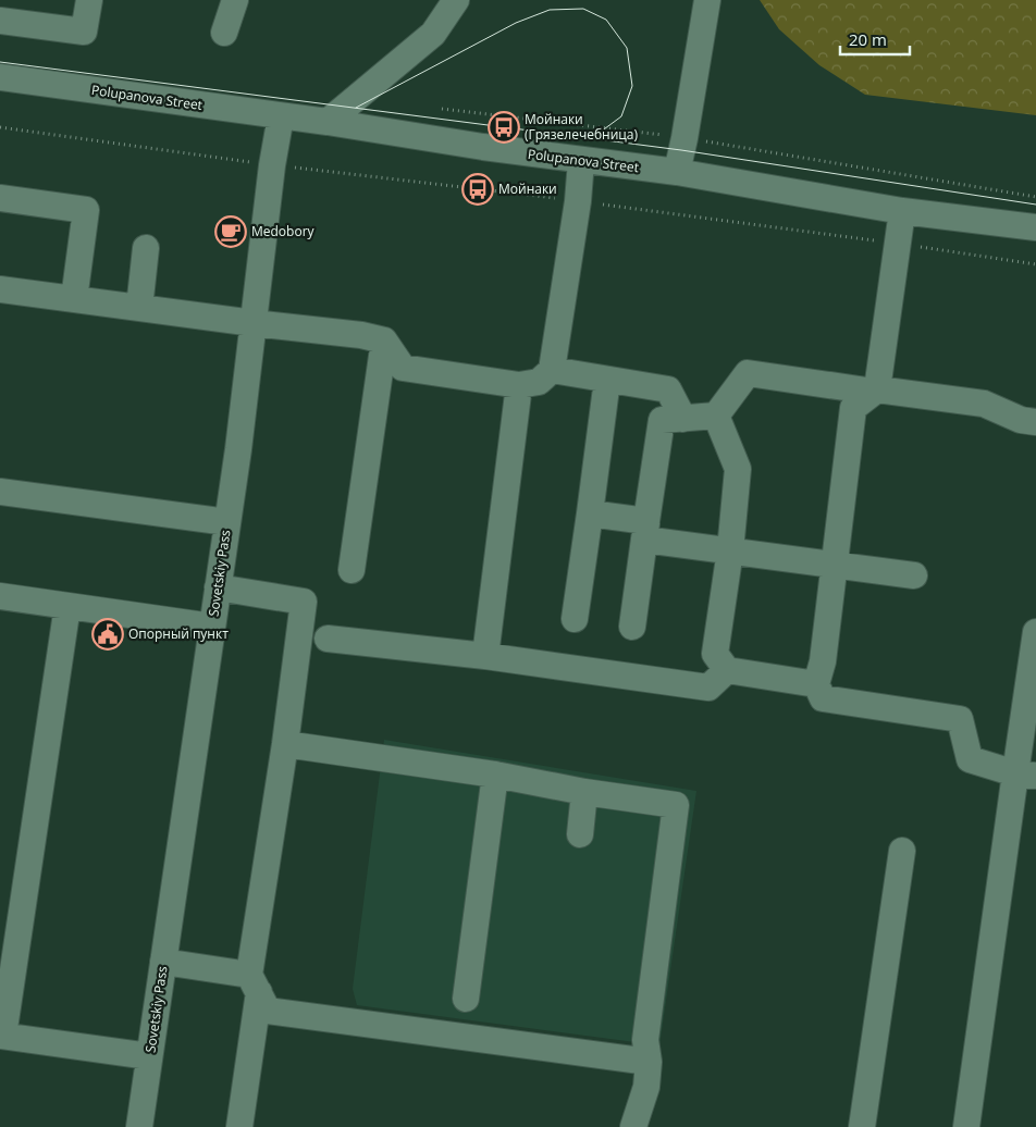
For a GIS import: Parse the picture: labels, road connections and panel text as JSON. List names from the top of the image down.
{
  "streets": {
    "street": ["Polupanova Street", "Sovetskiy Pass"]
  },
  "crossings": [
    ["Polupanova Street", "Sovetskiy Pass"]
  ],
  "places": {
    "bus stop": ["Мойнаки (Грязелечебница)", "Мойнаки"],
    "cafe": ["Medobory"],
    "public building": ["Опорный пункт"]
  },
  "scale_bar": "20 m"
}
